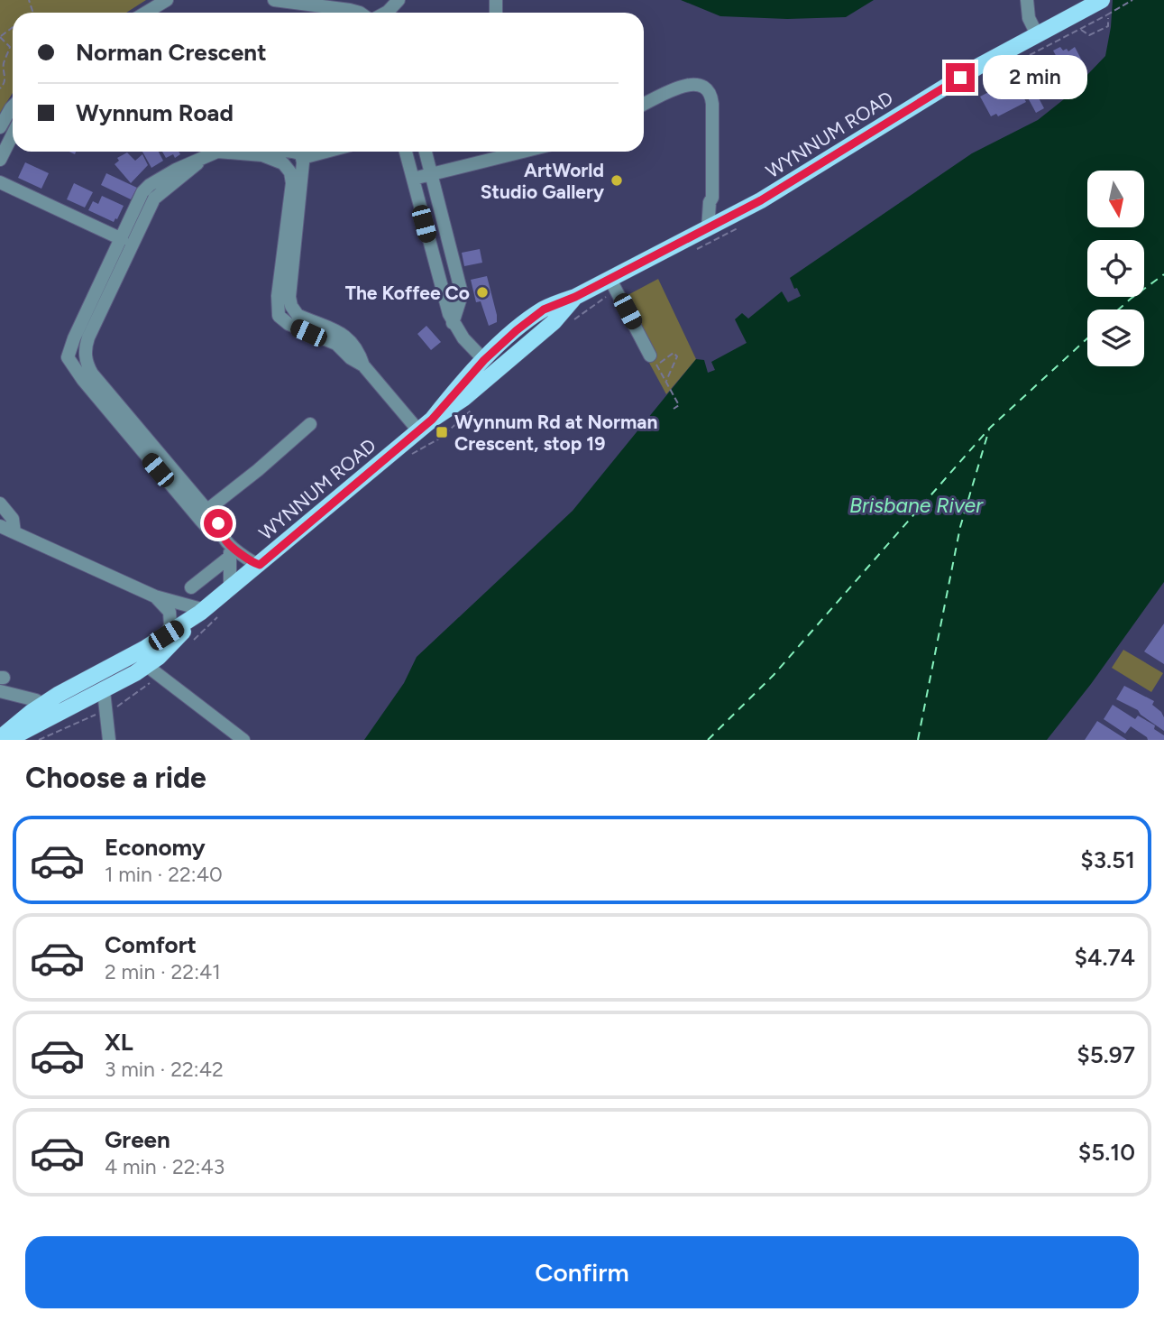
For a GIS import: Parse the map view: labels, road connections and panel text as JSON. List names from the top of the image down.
{
  "streets": {
    "main road": ["WYNNUM ROAD"]
  },
  "water": ["Brisbane River"],
  "places": {
    "other": ["ArtWorld Studio Gallery", "The Koffee Co"],
    "transit": ["Wynnum Rd at Norman Crescent, stop 19"]
  },
  "north": "bottom",
  "page": {
    "banner": ["Norman Crescent", "Wynnum Road"],
    "bubble": "2 min",
    "heading": "Choose a ride",
    "list": [
      {
        "name": "Economy",
        "note": "1 min · 22:40",
        "value": "$3.51"
      },
      {
        "name": "Comfort",
        "note": "2 min · 22:41",
        "value": "$4.74"
      },
      {
        "name": "XL",
        "note": "3 min · 22:42",
        "value": "$5.97"
      },
      {
        "name": "Green",
        "note": "4 min · 22:43",
        "value": "$5.10"
      }
    ],
    "buttons": "Confirm"
  }
}
